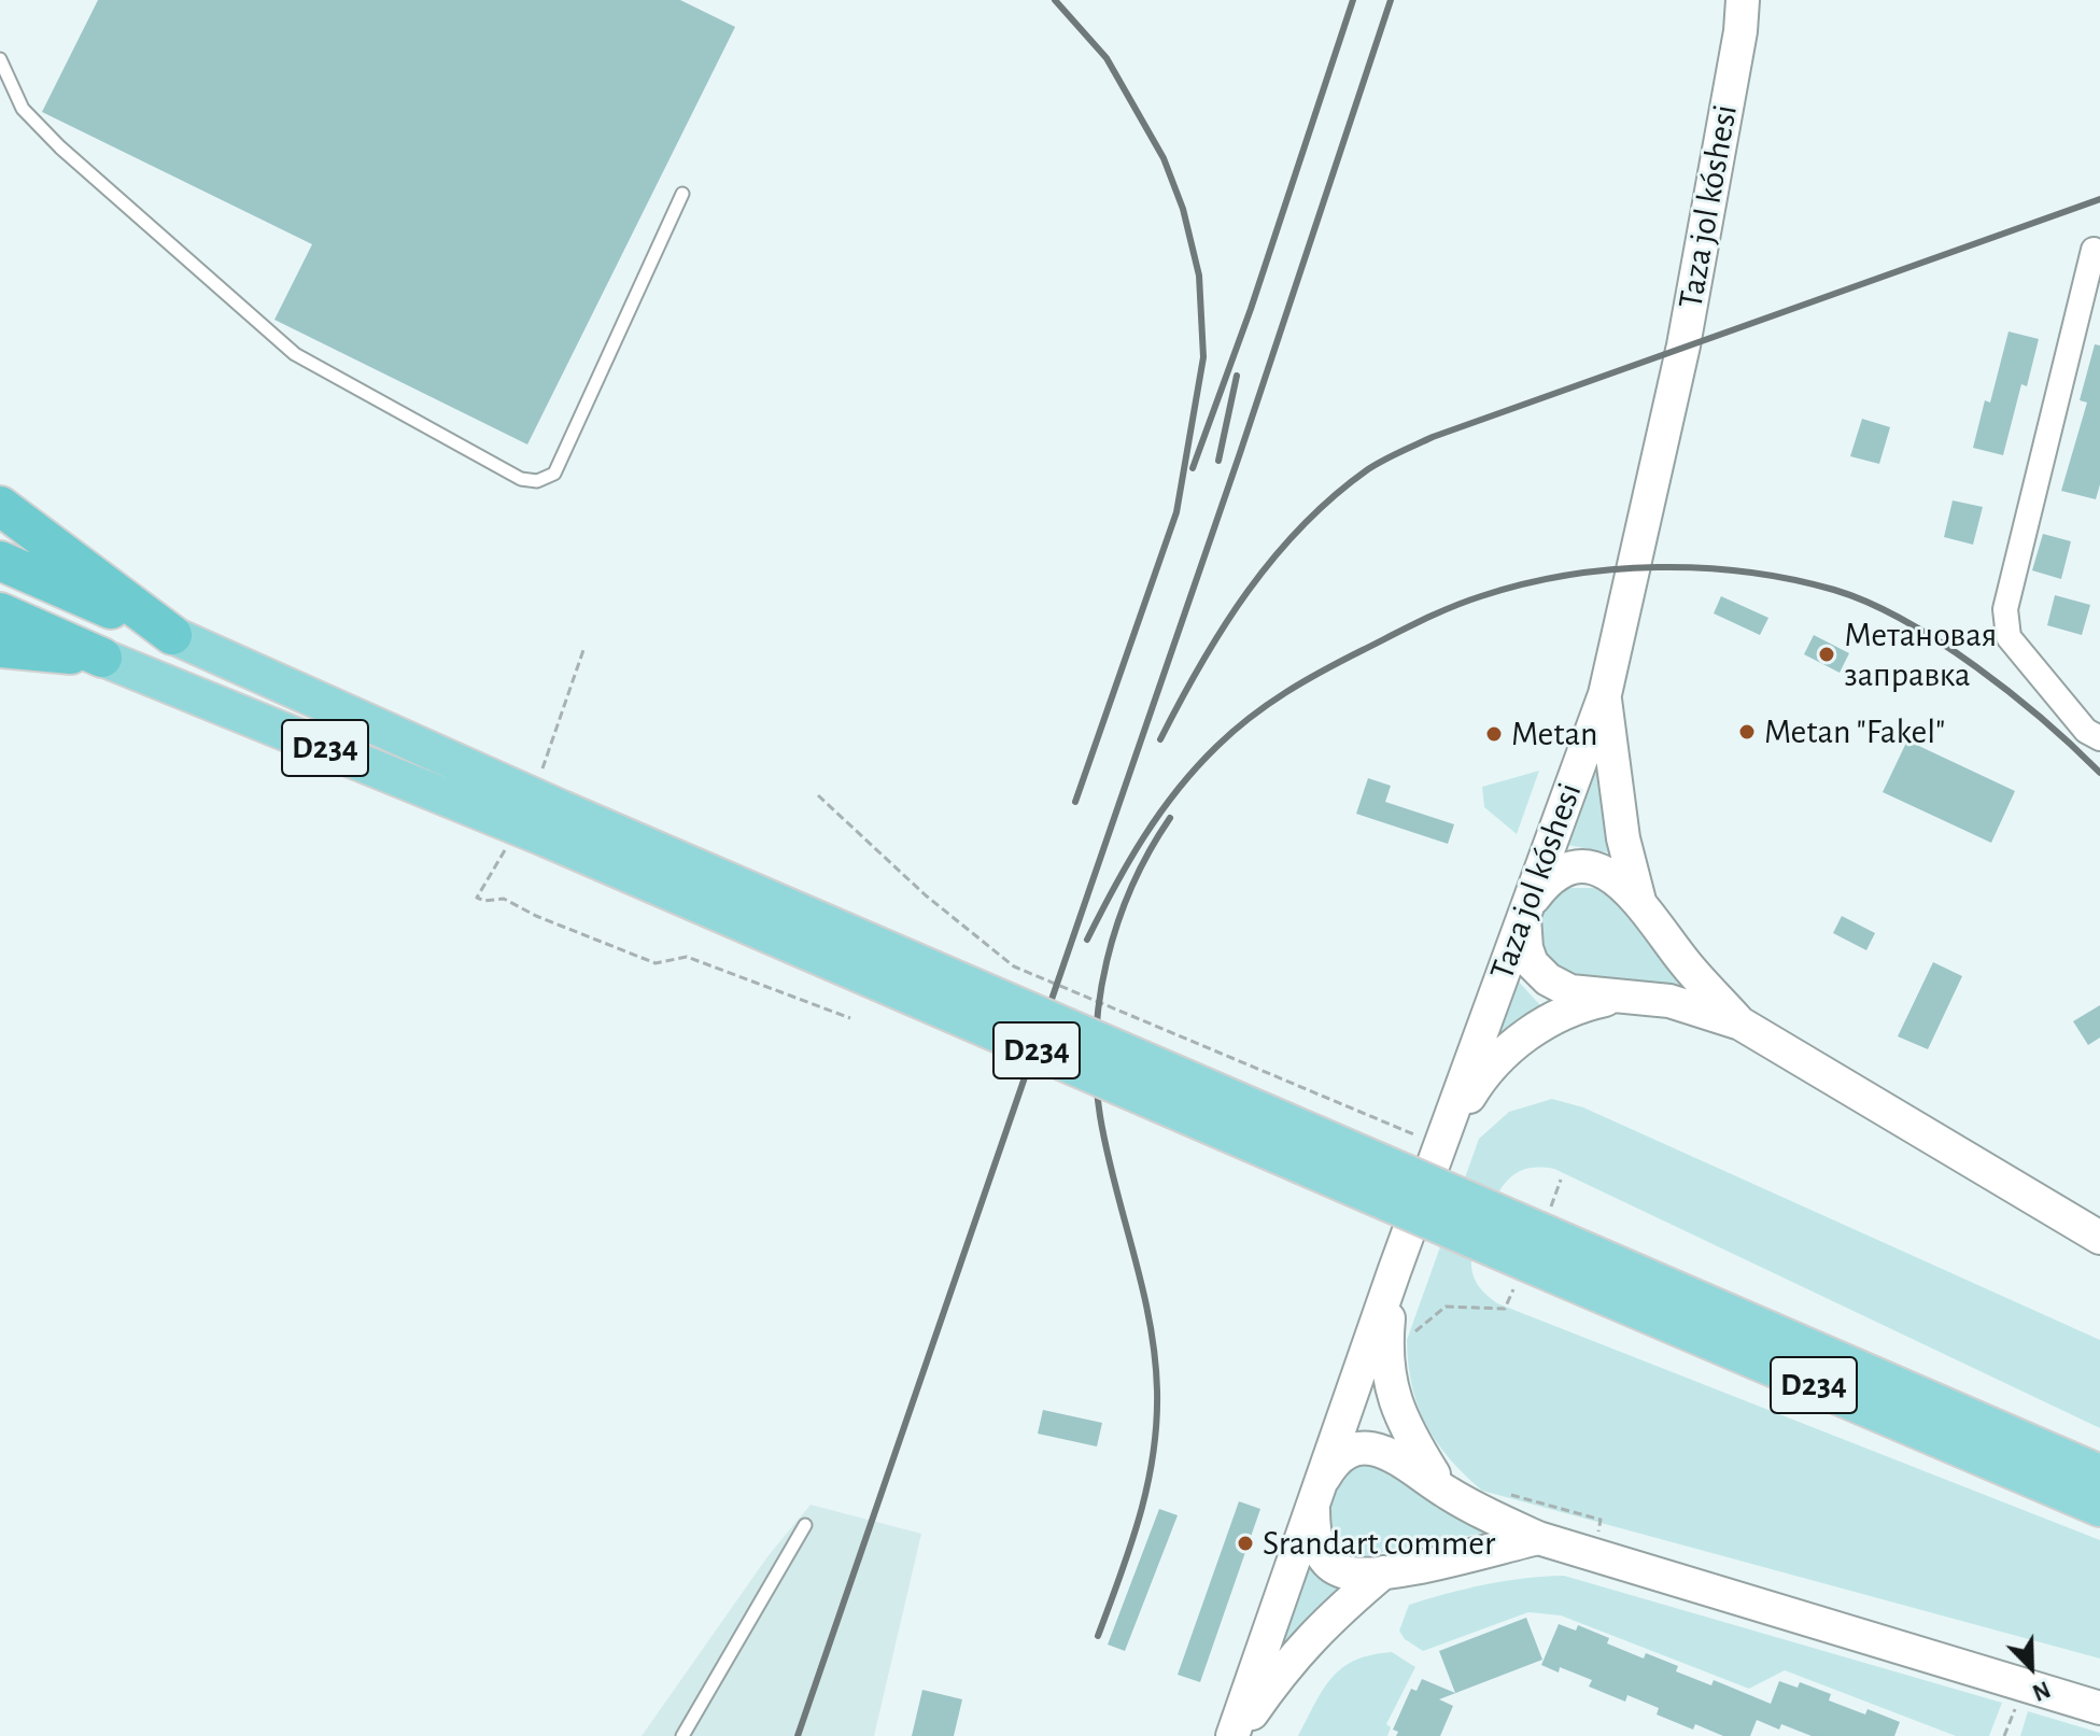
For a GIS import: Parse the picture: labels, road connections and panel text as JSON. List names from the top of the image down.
{
  "streets": {
    "main road": ["Taza jol kóshesi", "D234"]
  },
  "places": [
    "Метановая заправка",
    "Metan \"Fakel\"",
    "Metan",
    "Srandart commer"
  ],
  "north": "bottom right"
}
